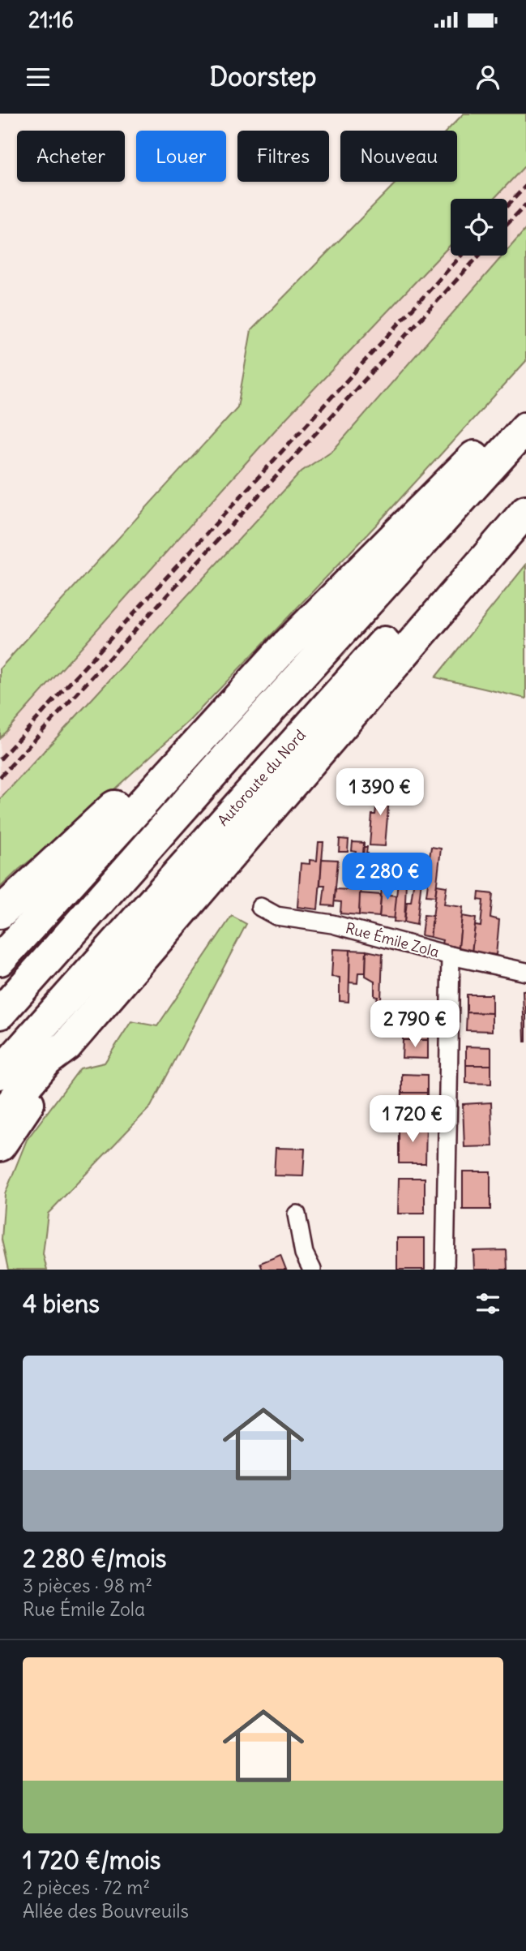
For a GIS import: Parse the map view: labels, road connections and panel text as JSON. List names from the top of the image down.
{
  "streets": {
    "highway": ["Autoroute du Nord"],
    "street": ["Rue Émile Zola"]
  },
  "page": {
    "status": "21:16",
    "header": "Doorstep",
    "chip": [
      "Acheter",
      "Louer",
      "Filtres",
      "Nouveau"
    ],
    "price": [
      "1 390 €",
      "2 280 €",
      "2 790 €",
      "1 720 €"
    ],
    "heading": "4 biens",
    "list": [
      {
        "name": "2 280 €/mois",
        "note": "3 pièces · 98 m² · Rue Émile Zola"
      },
      {
        "name": "1 720 €/mois",
        "note": "2 pièces · 72 m² · Allée des Bouvreuils"
      }
    ]
  }
}
